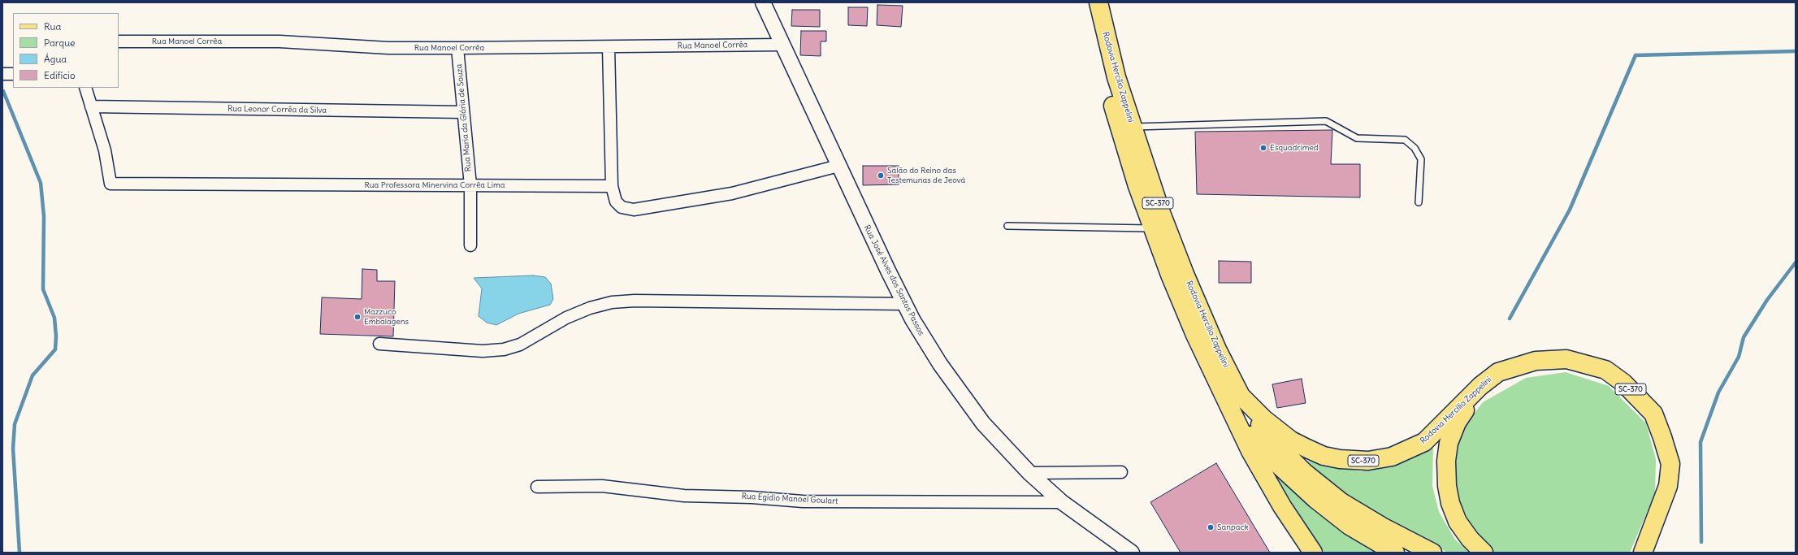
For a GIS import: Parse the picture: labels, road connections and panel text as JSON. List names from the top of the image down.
{
  "streets": {
    "main road": ["Rodovia Hercílio Zappelini", "SC-370"],
    "street": [
      "Rua Manoel Corrêa",
      "Rua Leonor Corrêa da Silva",
      "Rua Maria da Glória de Souza",
      "Rua Professora Minervina Corrêa Lima",
      "Rua José Alves dos Santos Passos",
      "Rua Egídio Manoel Goulart"
    ]
  },
  "crossings": [
    ["Rua Manoel Corrêa", "Rua Maria da Glória de Souza"],
    ["Rua Manoel Corrêa", "Rua José Alves dos Santos Passos"],
    ["Rodovia Hercílio Zappelini", "SC-370"],
    ["Rua Leonor Corrêa da Silva", "Rua Maria da Glória de Souza"],
    ["Rua Leonor Corrêa da Silva", "Rua Professora Minervina Corrêa Lima"],
    ["Rua Maria da Glória de Souza", "Rua Professora Minervina Corrêa Lima"],
    ["Rua José Alves dos Santos Passos", "Rua Egídio Manoel Goulart"]
  ],
  "places": [
    "Esquadrimed",
    "Salão do Reino das Testemunas de Jeová",
    "Mazzuco Embalagens",
    "Sanpack"
  ],
  "legend": [
    "Rua",
    "Parque",
    "Água",
    "Edifício"
  ]
}
